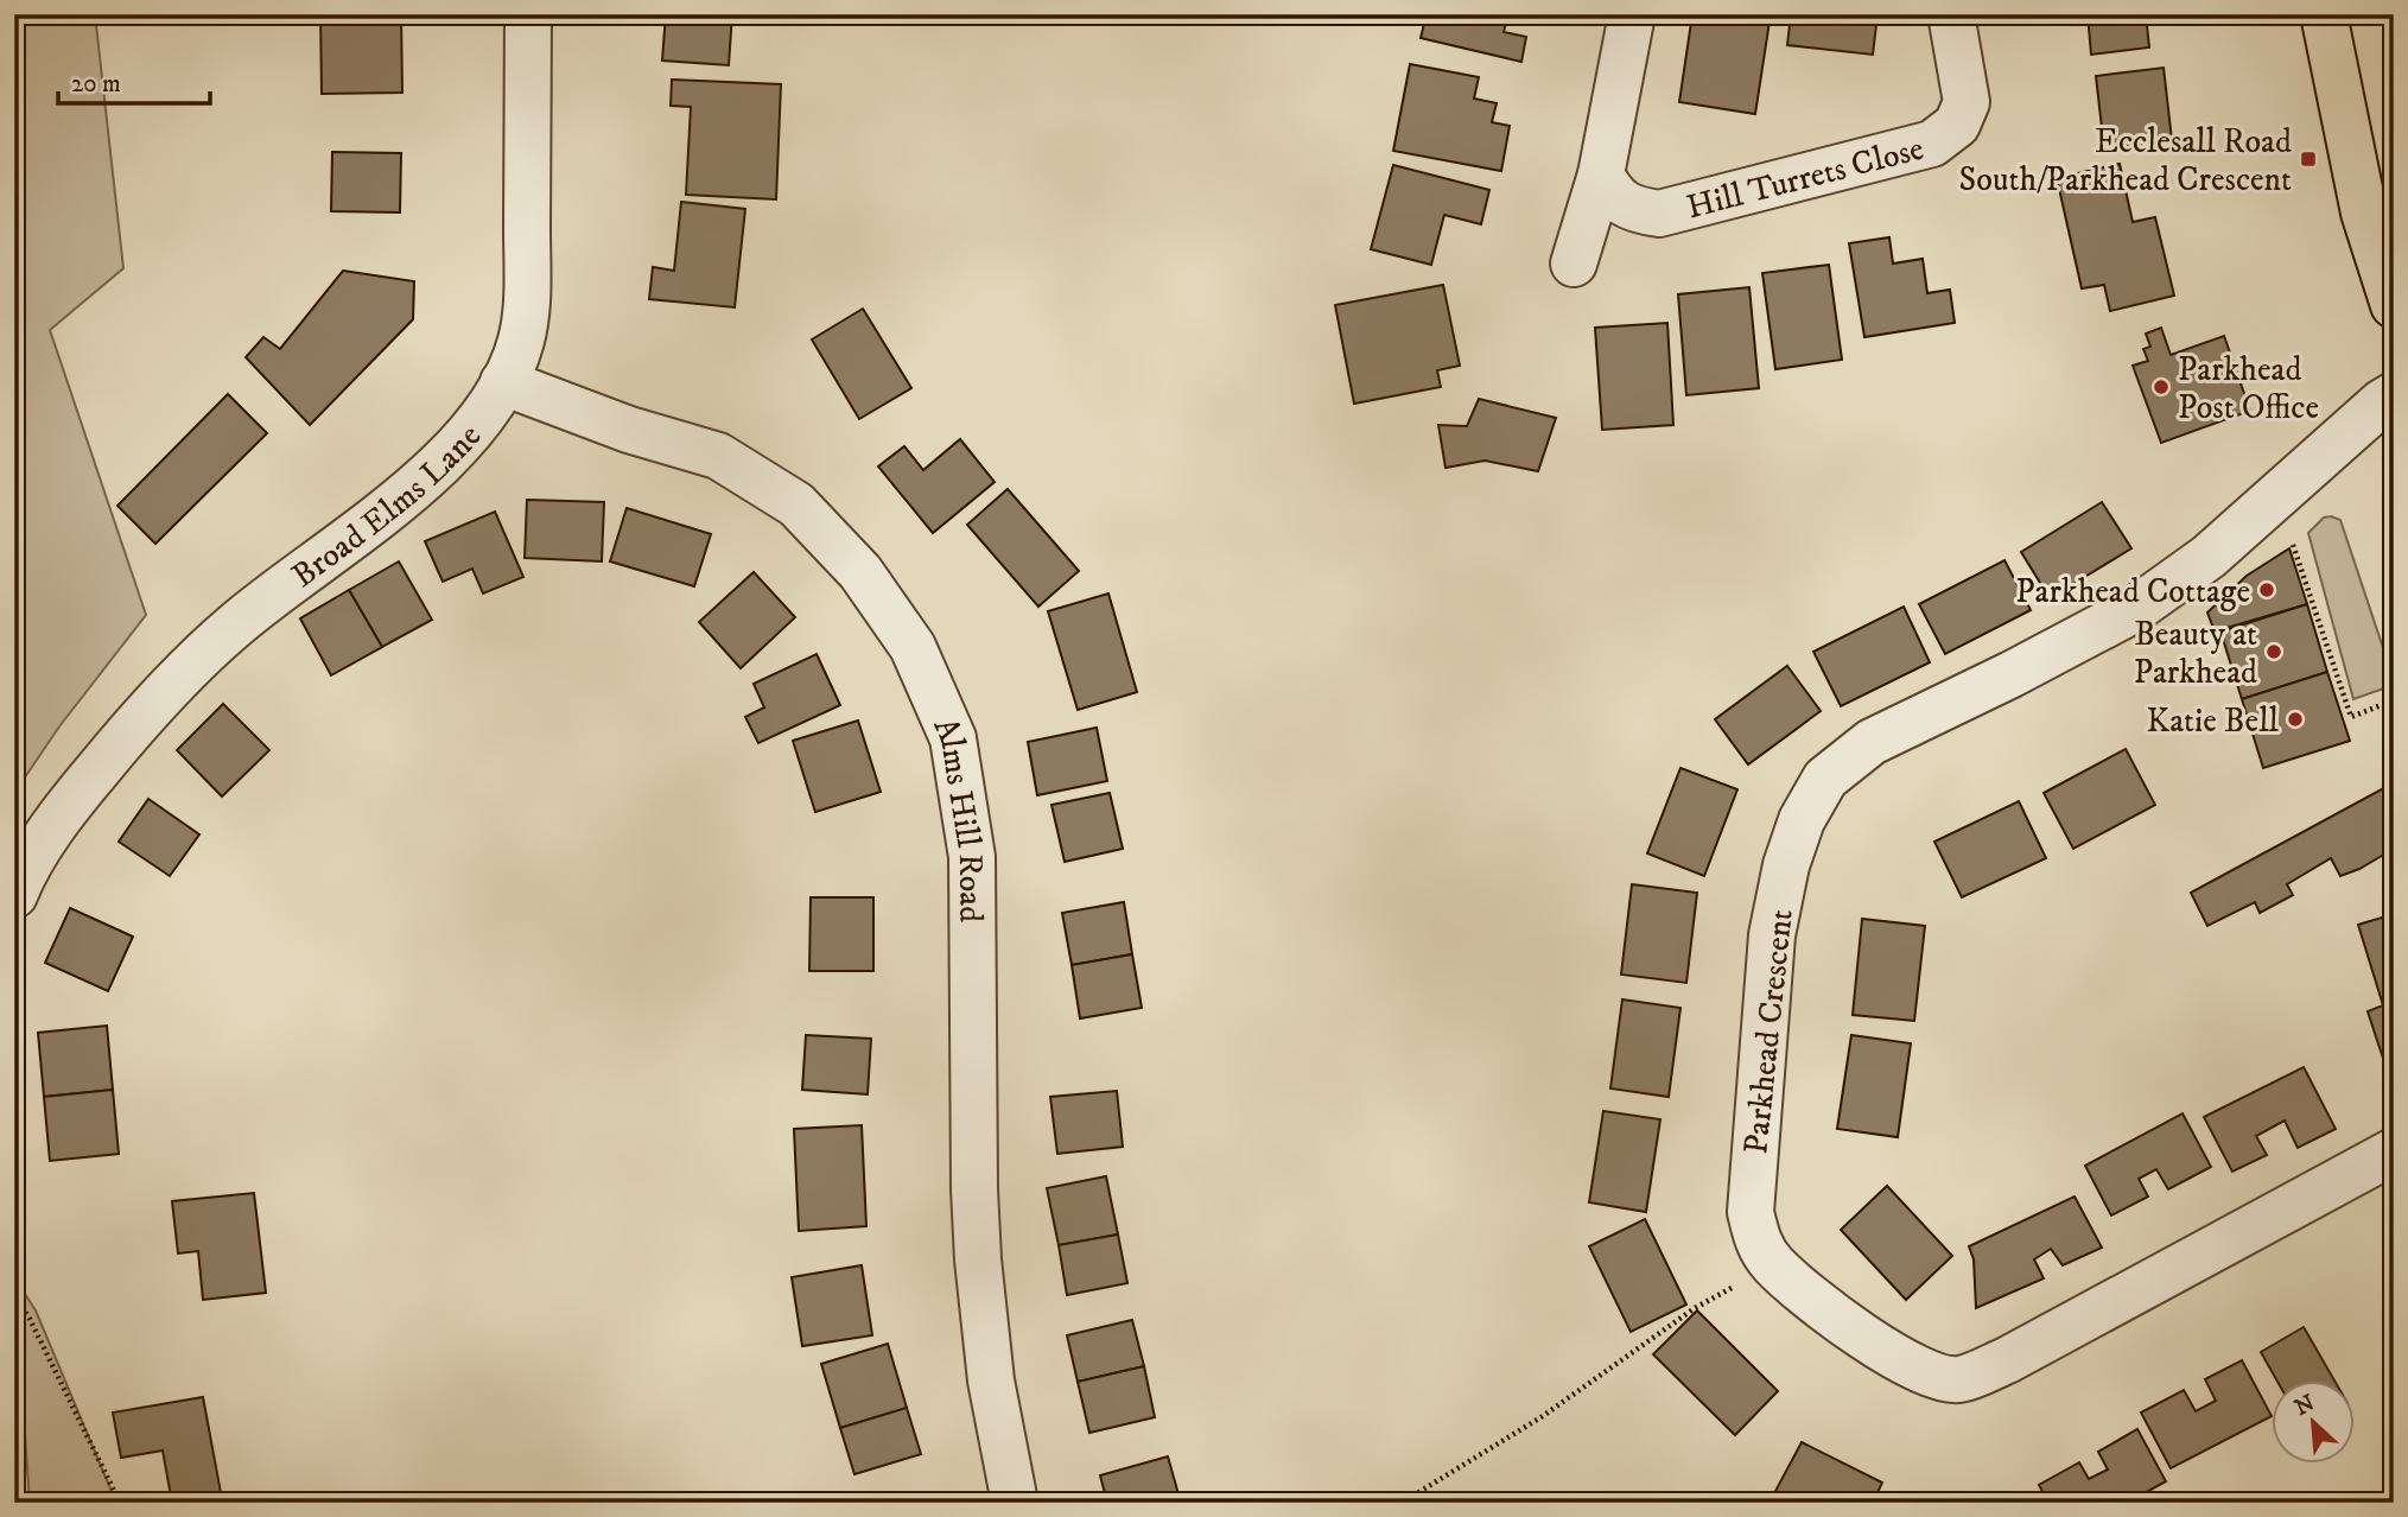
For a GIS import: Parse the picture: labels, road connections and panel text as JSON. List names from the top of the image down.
{
  "streets": {
    "street": [
      "Hill Turrets Close",
      "Broad Elms Lane",
      "Alms Hill Road",
      "Parkhead Crescent"
    ]
  },
  "crossings": [
    ["Broad Elms Lane", "Alms Hill Road"]
  ],
  "places": {
    "transit": ["Ecclesall Road South/Parkhead Crescent"],
    "other": [
      "Parkhead Post Office",
      "Parkhead Cottage",
      "Beauty at Parkhead",
      "Katie Bell"
    ]
  },
  "scale_bar": "20 m",
  "north": "top left"
}
